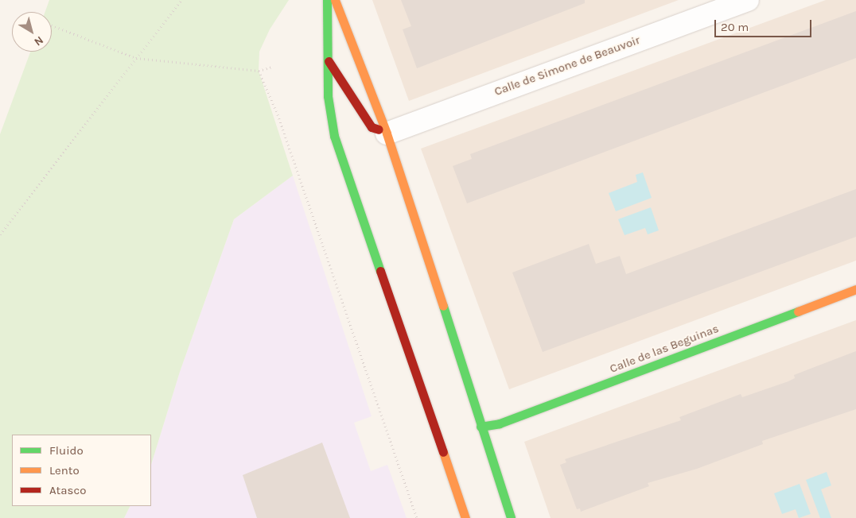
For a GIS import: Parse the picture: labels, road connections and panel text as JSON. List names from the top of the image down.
{
  "streets": {
    "street": ["Calle de Simone de Beauvoir", "Calle de las Beguinas"]
  },
  "legend": ["Fluido", "Lento", "Atasco"],
  "scale_bar": "20 m",
  "north": "bottom right"
}
